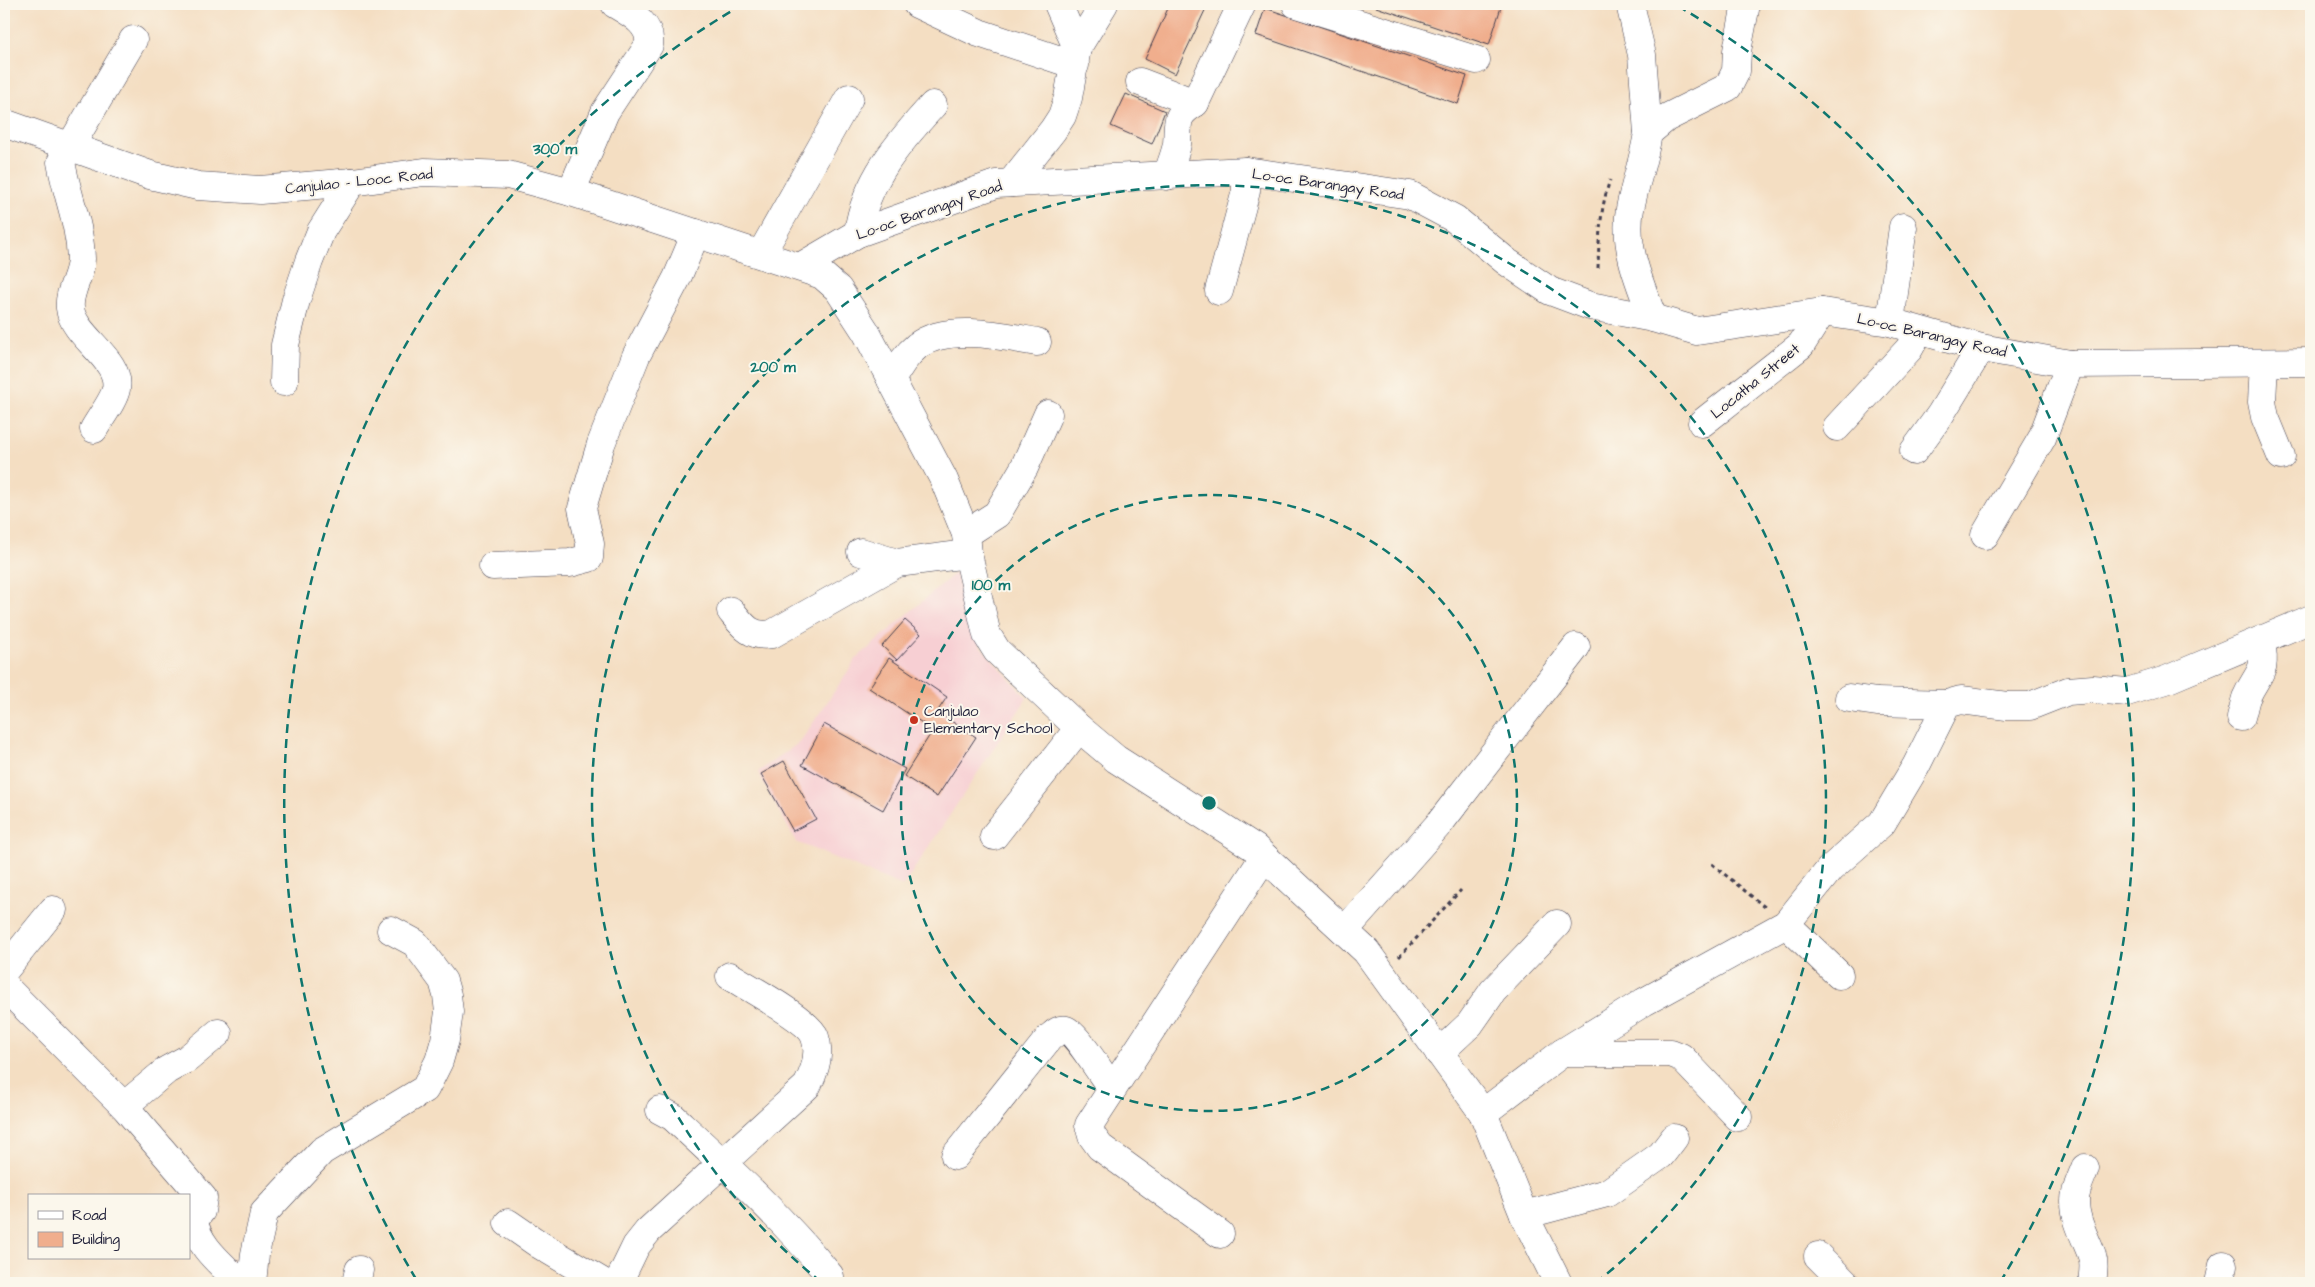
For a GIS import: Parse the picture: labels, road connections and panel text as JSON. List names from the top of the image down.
{
  "streets": {
    "street": ["Canjulao - Looc Road", "Lo-oc Barangay Road", "Locatha Street"]
  },
  "crossings": [
    ["Canjulao - Looc Road", "Lo-oc Barangay Road"],
    ["Lo-oc Barangay Road", "Locatha Street"]
  ],
  "places": ["Canjulao Elementary School"],
  "legend": ["Road", "Building"],
  "rings": ["300 m", "200 m", "100 m"]
}
